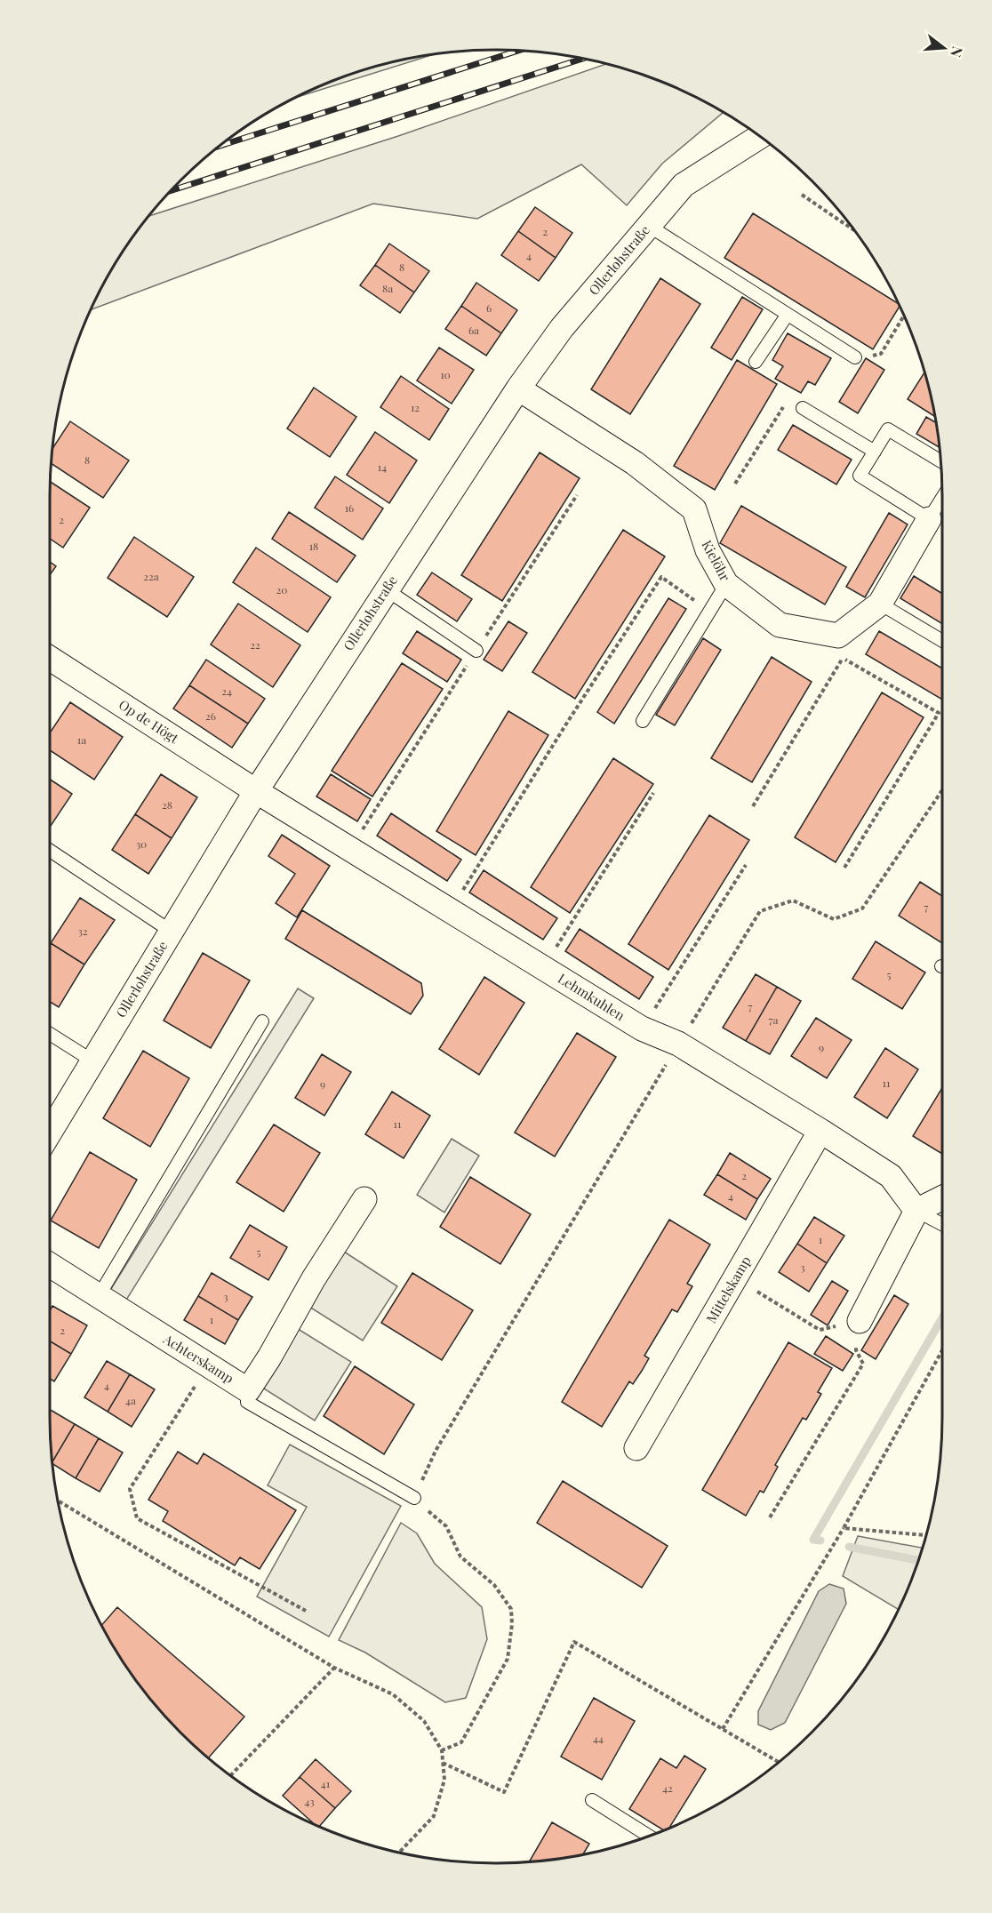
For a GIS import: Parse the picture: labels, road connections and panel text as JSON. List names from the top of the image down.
{
  "streets": {
    "street": [
      "Ollerlohstraße",
      "Kielöhr",
      "Op de Högt",
      "Lehmkuhlen",
      "Mittelskamp",
      "Achterskamp"
    ]
  },
  "crossings": [
    ["Ollerlohstraße", "Kielöhr"],
    ["Ollerlohstraße", "Op de Högt"],
    ["Ollerlohstraße", "Lehmkuhlen"],
    ["Op de Högt", "Lehmkuhlen"],
    ["Lehmkuhlen", "Mittelskamp"]
  ],
  "house_numbers": [
    "2",
    "4",
    "8",
    "8a",
    "6",
    "6a",
    "10",
    "12",
    "8",
    "14",
    "16",
    "2",
    "18",
    "22a",
    "20",
    "22",
    "24",
    "26",
    "1a",
    "28",
    "30",
    "7",
    "32",
    "5",
    "7",
    "7a",
    "9",
    "11",
    "9",
    "11",
    "2",
    "4",
    "1",
    "5",
    "3",
    "3",
    "1",
    "2",
    "4",
    "4a",
    "44",
    "41",
    "42",
    "43"
  ],
  "north": "right"
}
